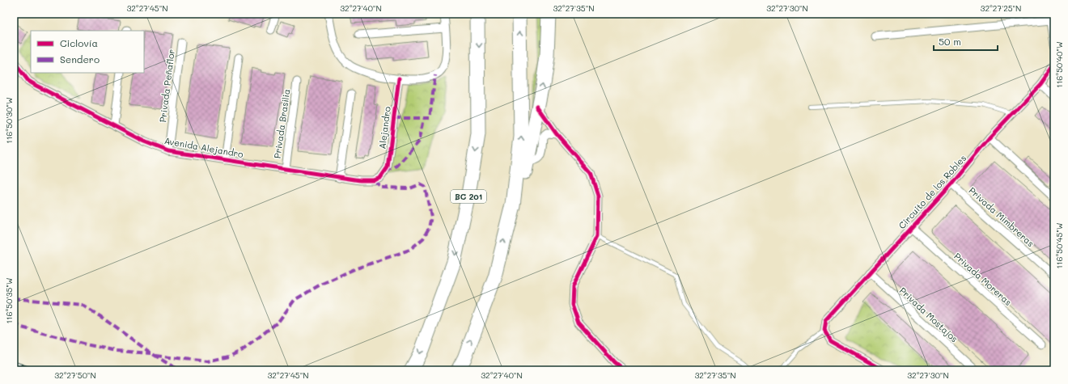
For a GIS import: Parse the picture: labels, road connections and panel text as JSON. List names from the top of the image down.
{
  "streets": {
    "highway": ["BC 201"],
    "street": [
      "Privada Peñaflor",
      "Privada Brasilia",
      "Alejandro",
      "Avenida Alejandro",
      "Circuito de los Robles",
      "Privada Mimbreras",
      "Privada Moreras",
      "Privada Mostajos"
    ]
  },
  "crossings": [
    ["Privada Peñaflor", "Avenida Alejandro"],
    ["Privada Brasilia", "Avenida Alejandro"],
    ["Alejandro", "Avenida Alejandro"],
    ["Circuito de los Robles", "Privada Mimbreras"],
    ["Circuito de los Robles", "Privada Moreras"],
    ["Circuito de los Robles", "Privada Mostajos"]
  ],
  "legend": ["Ciclovía", "Sendero"],
  "scale_bar": "50 m",
  "coordinates": [
    "32°27'45\"N",
    "32°27'40\"N",
    "32°27'35\"N",
    "32°27'30\"N",
    "32°27'25\"N",
    "116°50'40\"W",
    "116°50'30\"W",
    "116°50'45\"W",
    "116°50'35\"W",
    "32°27'50\"N"
  ]
}
